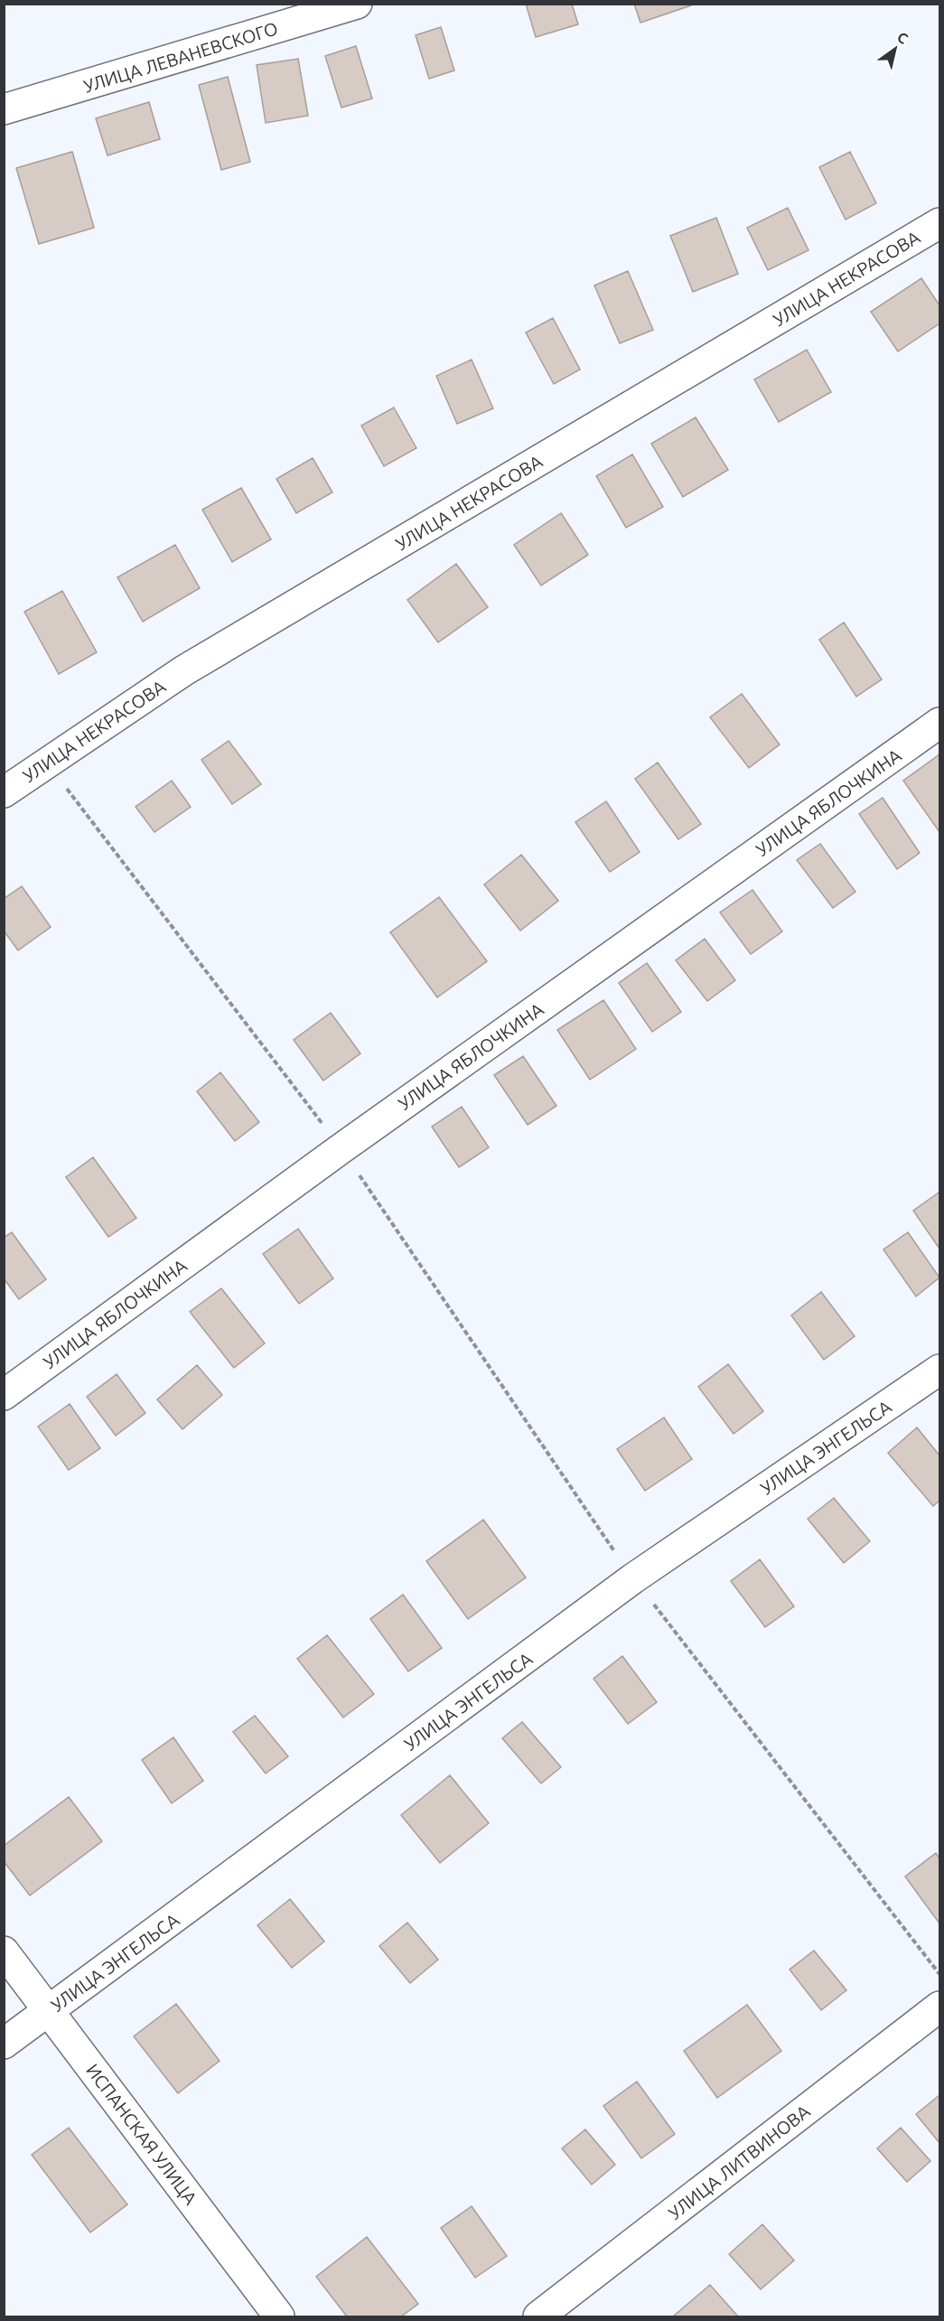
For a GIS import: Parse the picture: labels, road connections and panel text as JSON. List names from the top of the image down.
{
  "streets": {
    "street": [
      "УЛИЦА ЛЕВАНЕВСКОГО",
      "УЛИЦА НЕКРАСОВА",
      "УЛИЦА ЯБЛОЧКИНА",
      "УЛИЦА ЭНГЕЛЬСА",
      "ИСПАНСКАЯ УЛИЦА",
      "УЛИЦА ЛИТВИНОВА"
    ]
  },
  "crossings": [
    ["УЛИЦА ЭНГЕЛЬСА", "ИСПАНСКАЯ УЛИЦА"]
  ],
  "north": "top right"
}
